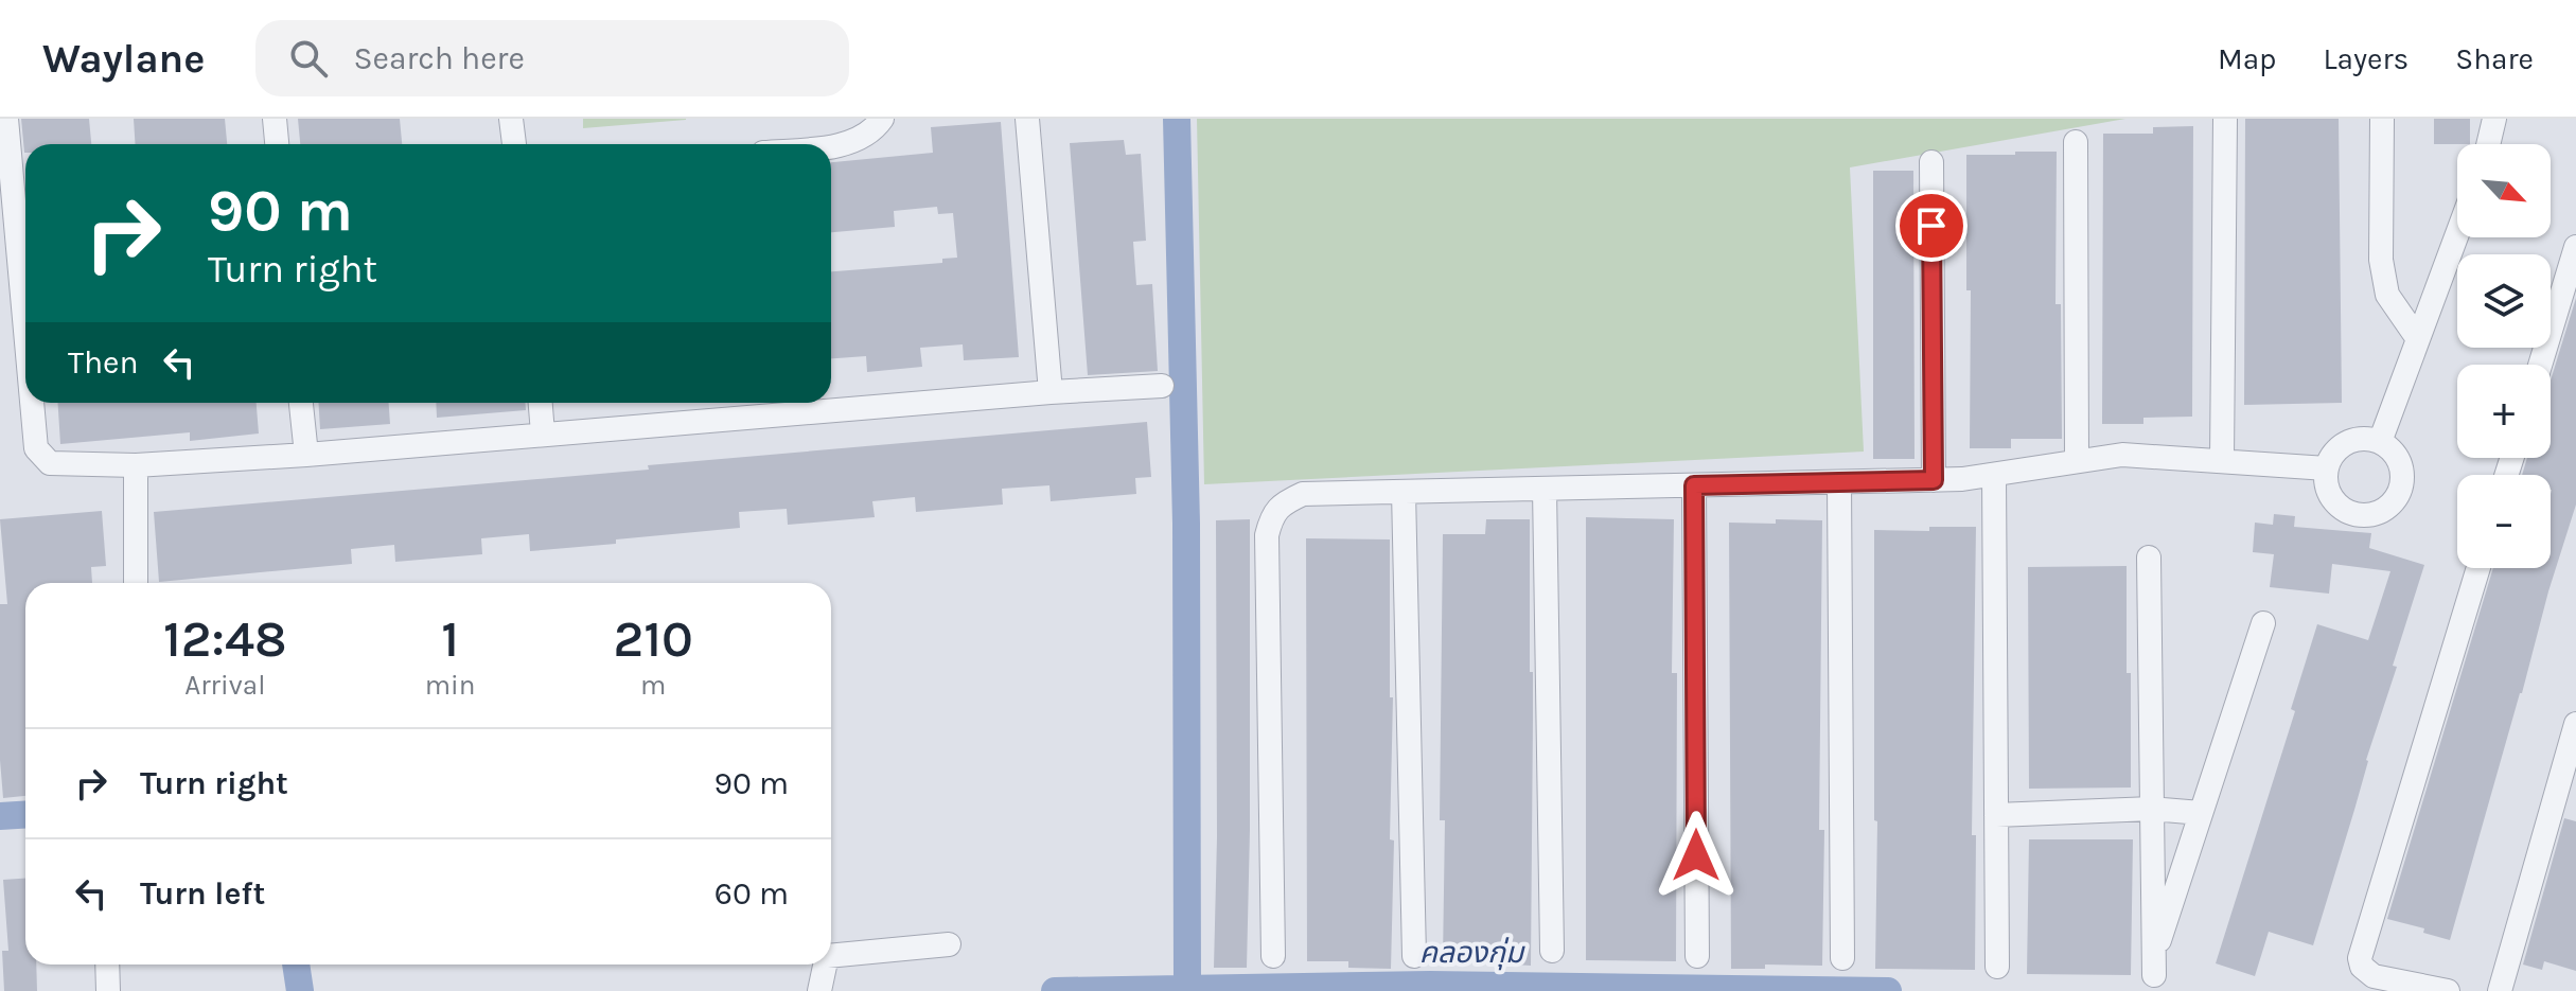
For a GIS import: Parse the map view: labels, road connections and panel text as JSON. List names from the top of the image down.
{
  "water": ["คลองกุ่ม"],
  "north": "bottom right",
  "page": {
    "header": "Waylane",
    "search": "Search here",
    "nav": ["Map", "Layers", "Share"],
    "map_buttons": ["+", "−"],
    "turn": ["90 m", "Turn right"],
    "then": "Then",
    "eta": [
      "12:48",
      "Arrival",
      "1",
      "min",
      "210",
      "m"
    ],
    "list": [
      {
        "name": "Turn right",
        "value": "90 m"
      },
      {
        "name": "Turn left",
        "value": "60 m"
      }
    ]
  }
}
